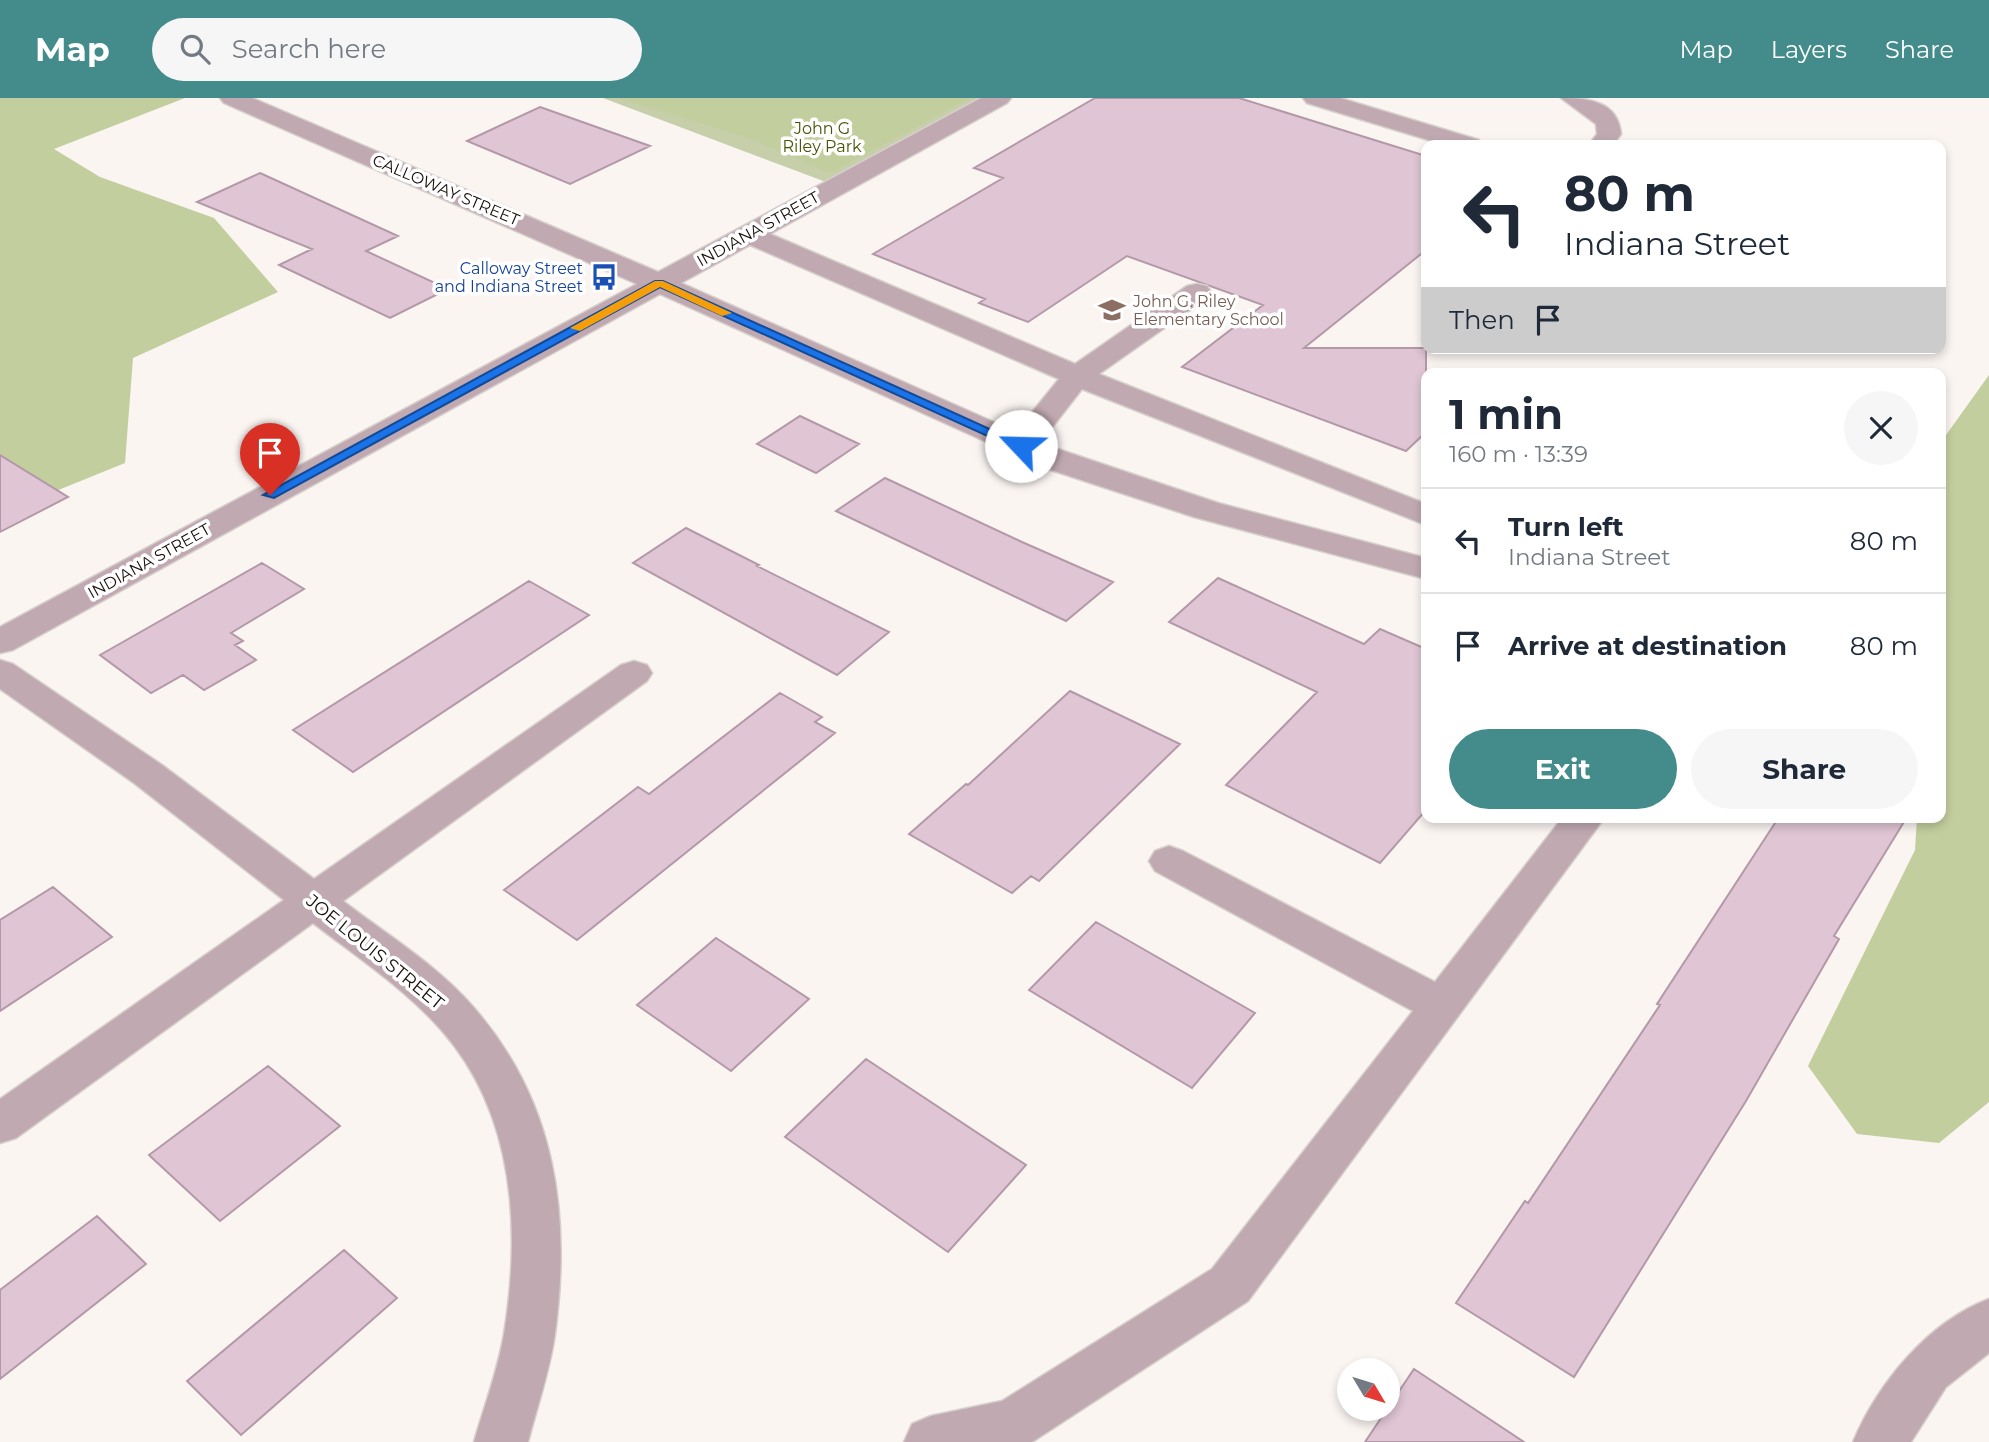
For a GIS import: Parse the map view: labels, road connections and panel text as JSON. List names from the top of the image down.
{
  "streets": {
    "street": ["CALLOWAY STREET", "INDIANA STREET", "JOE LOUIS STREET"]
  },
  "crossings": [
    ["CALLOWAY STREET", "INDIANA STREET"]
  ],
  "parks": ["John G Riley Park"],
  "places": {
    "bus stop": ["Calloway Street and Indiana Street"],
    "school or university": ["John G. Riley Elementary School"]
  },
  "north": "bottom right",
  "page": {
    "header": "Map",
    "search": "Search here",
    "nav": ["Map", "Layers", "Share"],
    "turn": ["80 m", "Indiana Street"],
    "then": "Then",
    "heading": ["1 min", "160 m · 13:39"],
    "list": [
      {
        "name": "Turn left",
        "note": "Indiana Street",
        "value": "80 m"
      },
      {
        "name": "Arrive at destination",
        "value": "80 m"
      }
    ],
    "buttons": ["Exit", "Share"]
  }
}
